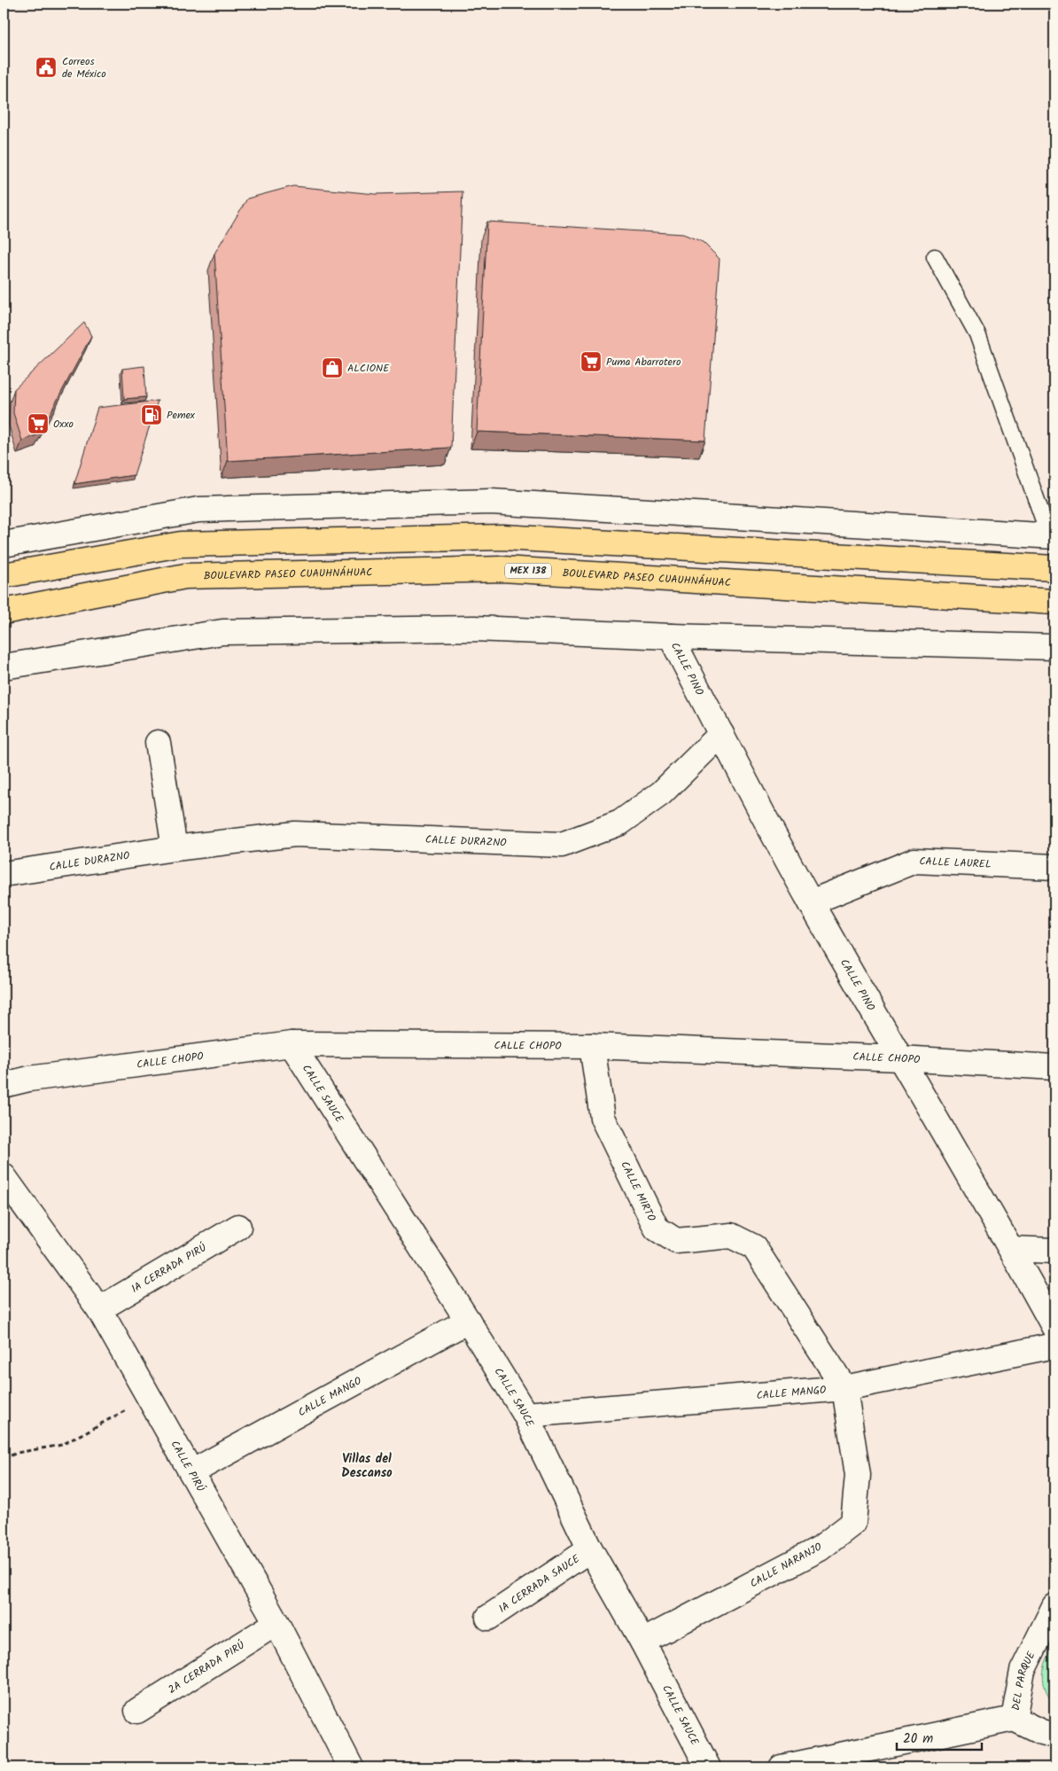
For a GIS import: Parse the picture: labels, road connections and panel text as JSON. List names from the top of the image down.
{
  "streets": {
    "main road": ["MEX 138", "BOULEVARD PASEO CUAUHNÁHUAC"],
    "street": [
      "CALLE PINO",
      "CALLE DURAZNO",
      "CALLE LAUREL",
      "CALLE CHOPO",
      "CALLE SAUCE",
      "CALLE MIRTO",
      "1A CERRADA PIRÚ",
      "CALLE MANGO",
      "CALLE PIRÚ",
      "CALLE NARANJO",
      "1A CERRADA SAUCE",
      "2A CERRADA PIRÚ",
      "DEL PARQUE"
    ]
  },
  "crossings": [
    ["CALLE PINO", "CALLE DURAZNO"],
    ["CALLE PINO", "CALLE LAUREL"],
    ["CALLE PINO", "CALLE CHOPO"],
    ["CALLE CHOPO", "CALLE SAUCE"],
    ["CALLE CHOPO", "CALLE MIRTO"],
    ["CALLE SAUCE", "CALLE MANGO"],
    ["CALLE SAUCE", "CALLE NARANJO"],
    ["CALLE SAUCE", "1A CERRADA SAUCE"],
    ["CALLE MIRTO", "CALLE MANGO"],
    ["CALLE MIRTO", "CALLE NARANJO"],
    ["1A CERRADA PIRÚ", "CALLE PIRÚ"],
    ["CALLE MANGO", "CALLE PIRÚ"],
    ["CALLE MANGO", "CALLE NARANJO"],
    ["CALLE PIRÚ", "2A CERRADA PIRÚ"]
  ],
  "districts": ["Villas del Descanso"],
  "places": {
    "public building": ["Correos de México"],
    "supermarket": ["Puma Abarrotero", "Oxxo"],
    "shop": ["ALCIONE"],
    "fuel station": ["Pemex"]
  },
  "scale_bar": "20 m"
}
